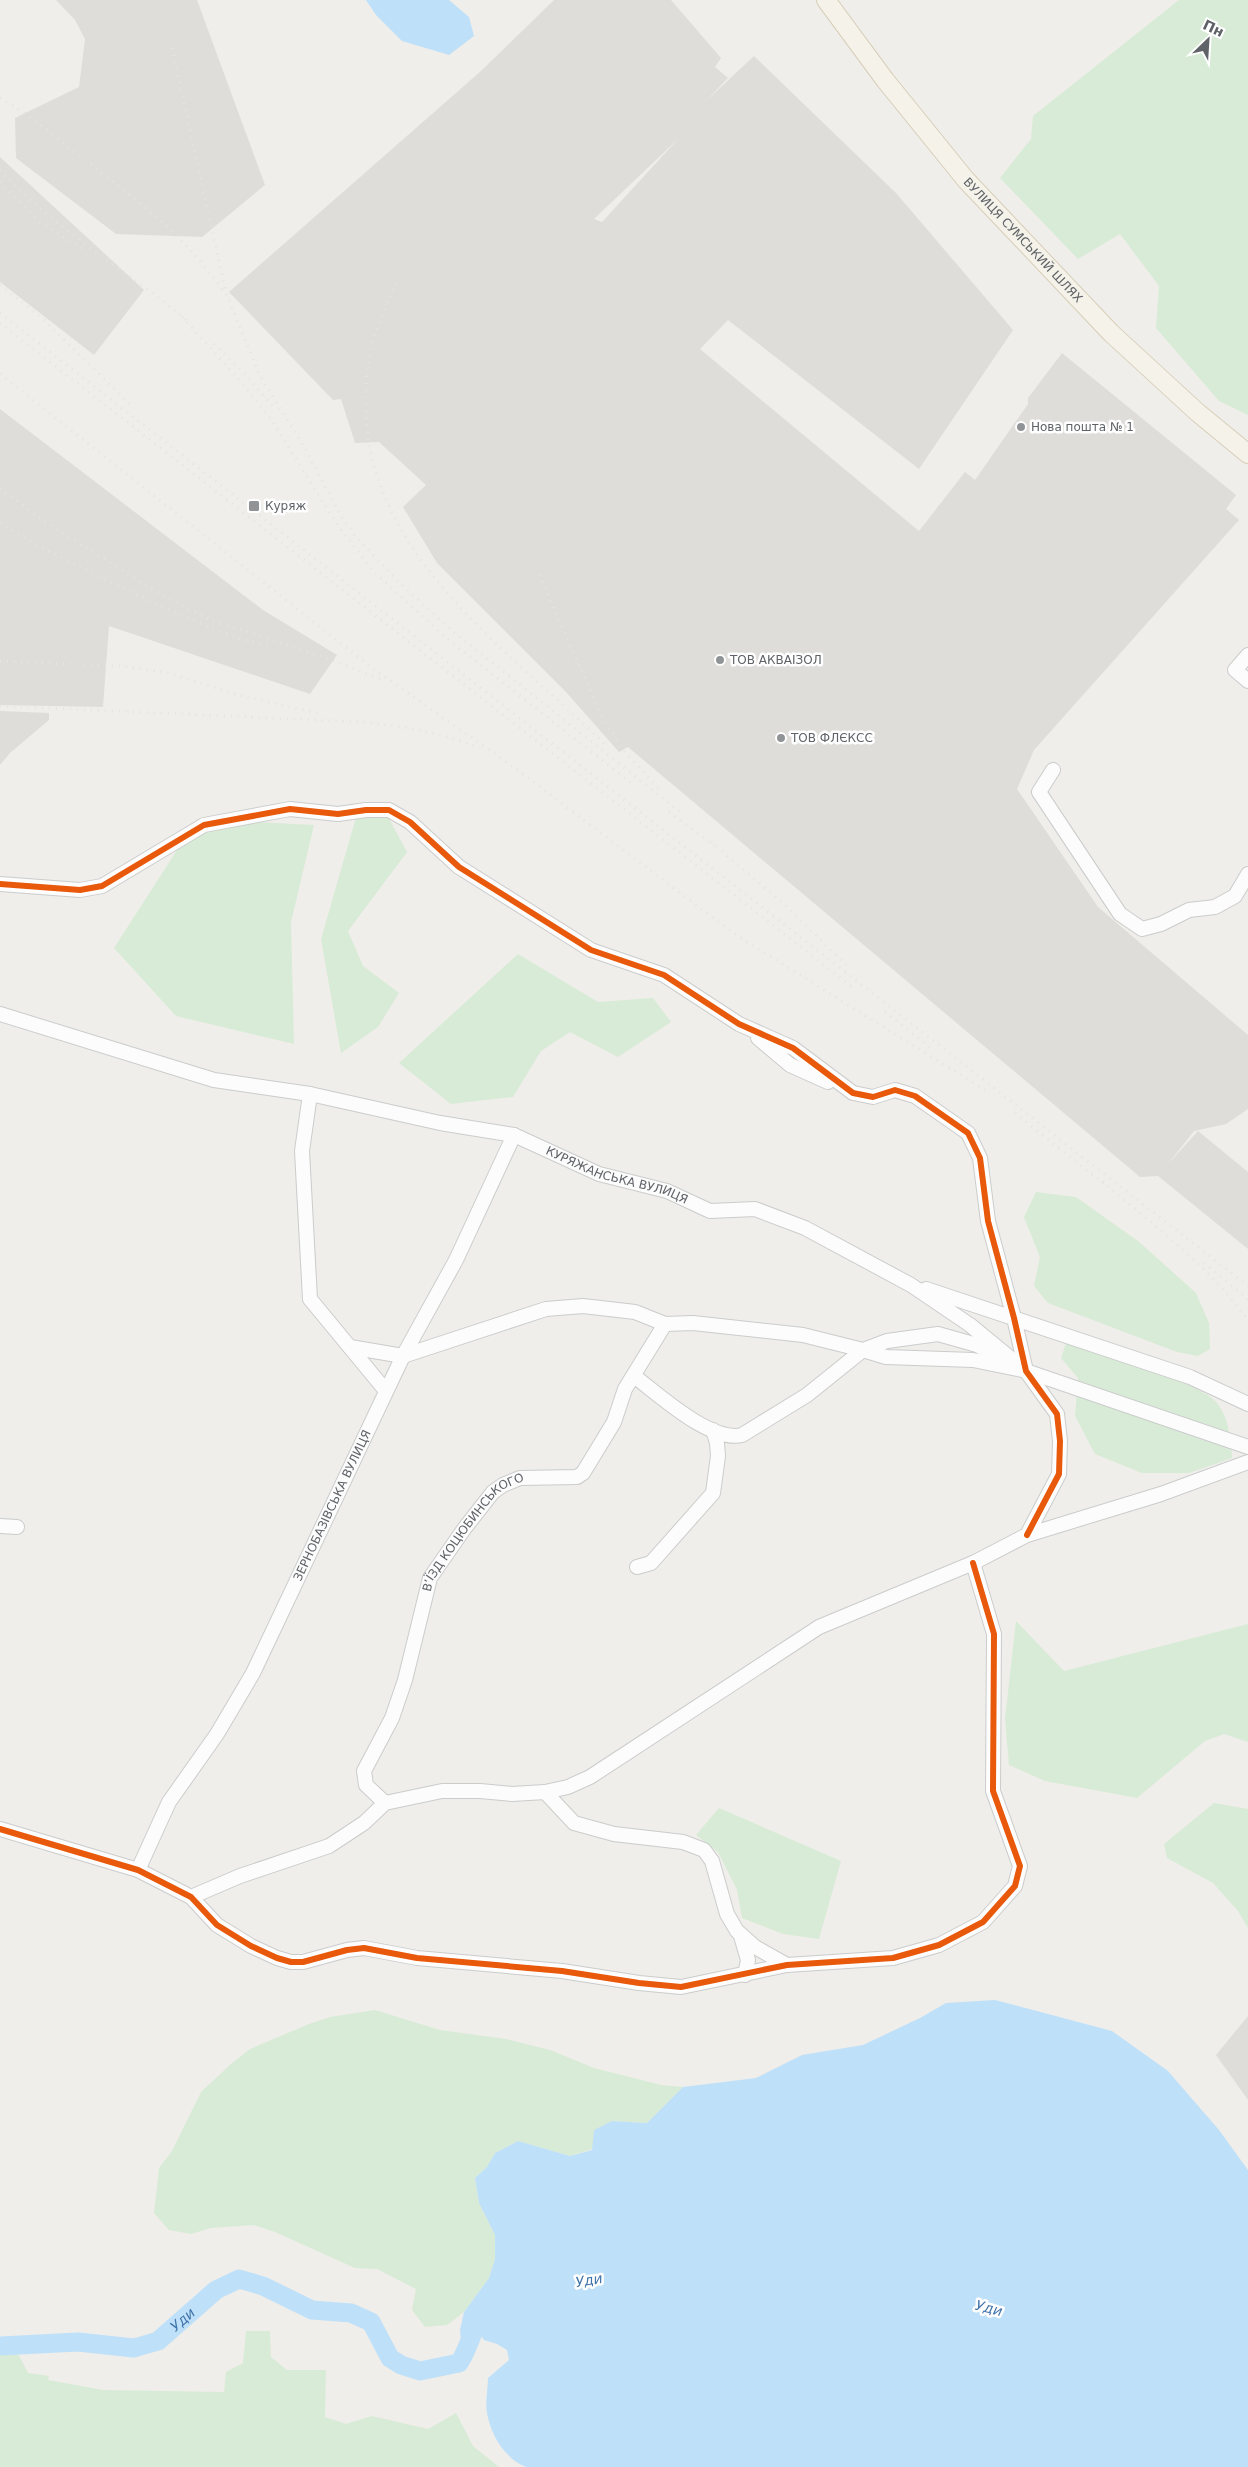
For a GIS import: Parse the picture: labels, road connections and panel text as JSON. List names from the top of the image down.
{
  "streets": {
    "main road": ["ВУЛИЦЯ СУМСЬКИЙ ШЛЯХ"],
    "street": ["КУРЯЖАНСЬКА ВУЛИЦЯ", "ЗЕРНОБАЗІВСЬКА ВУЛИЦЯ", "В’ЇЗД КОЦЮБИНСЬКОГО"]
  },
  "crossings": [
    ["КУРЯЖАНСЬКА ВУЛИЦЯ", "ЗЕРНОБАЗІВСЬКА ВУЛИЦЯ"]
  ],
  "water": ["Уди"],
  "places": {
    "other": ["Нова пошта № 1", "ТОВ АКВАІЗОЛ", "ТОВ ФЛЄКСС"],
    "transit": ["Куряж"]
  },
  "north": "top right"
}
